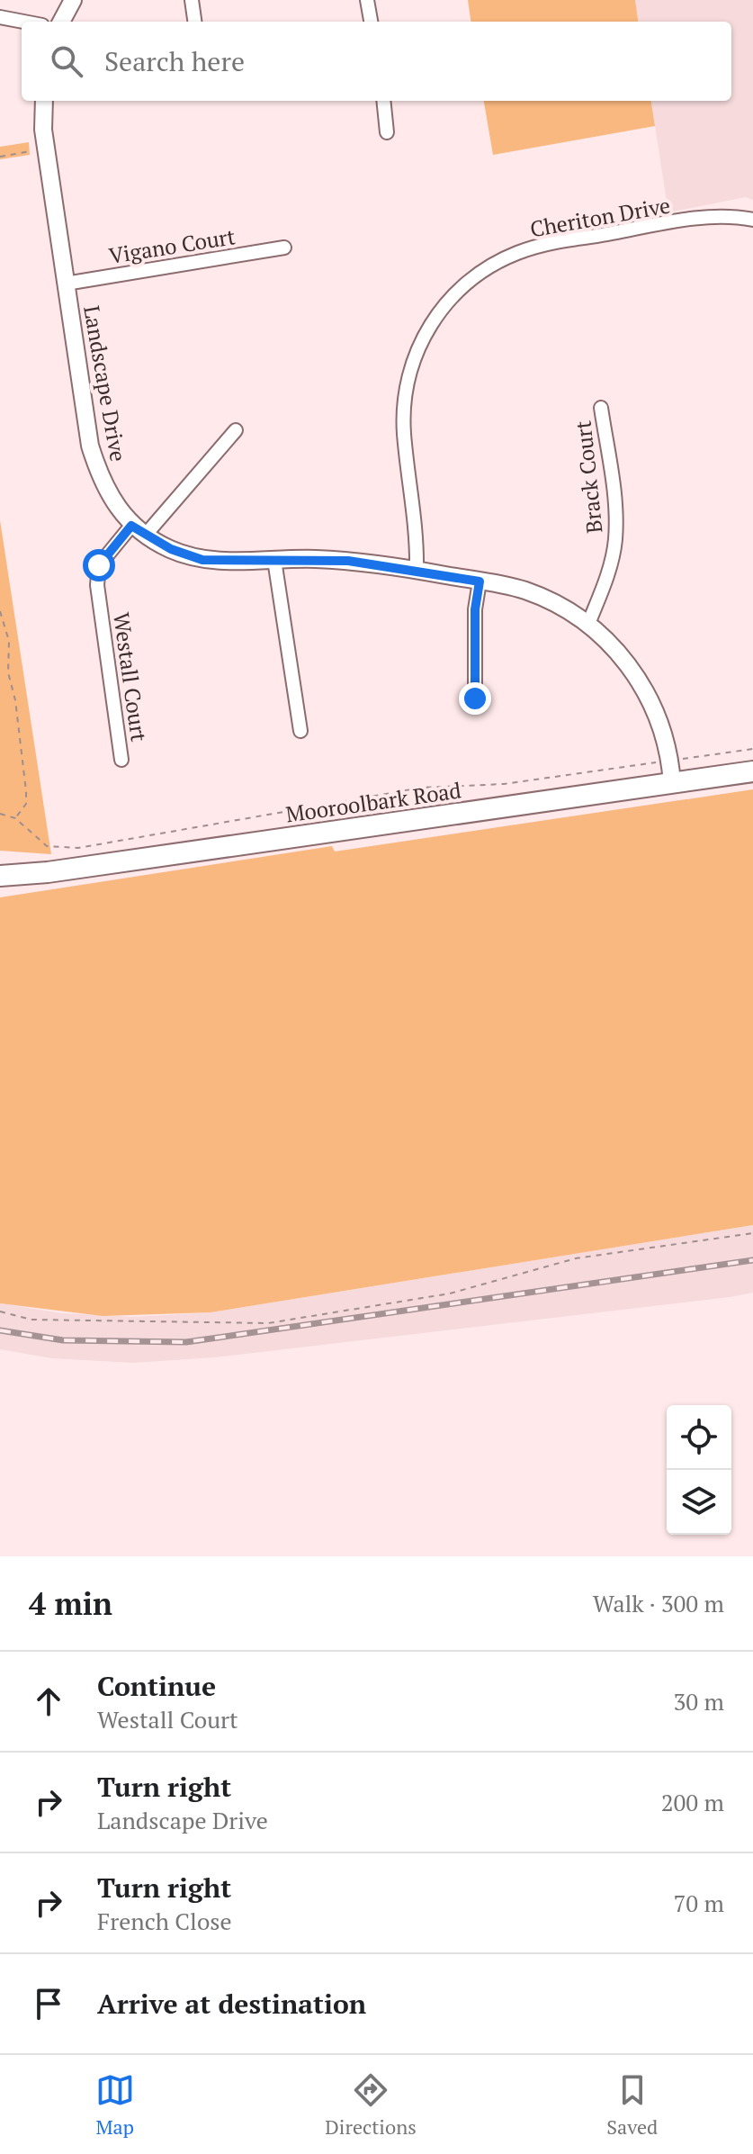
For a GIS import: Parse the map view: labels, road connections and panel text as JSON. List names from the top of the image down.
{
  "streets": {
    "main road": ["Mooroolbark Road"],
    "street": [
      "Cheriton Drive",
      "Vigano Court",
      "Landscape Drive",
      "Brack Court",
      "Westall Court"
    ]
  },
  "crossings": [
    ["Vigano Court", "Landscape Drive"],
    ["Landscape Drive", "Westall Court"]
  ],
  "page": {
    "search": "Search here",
    "heading": ["4 min", "Walk · 300 m"],
    "list": [
      ["Continue", "Westall Court", "30 m"],
      ["Turn right", "Landscape Drive", "200 m"],
      ["Turn right", "French Close", "70 m"],
      "Arrive at destination"
    ],
    "nav": ["Map", "Directions", "Saved"]
  }
}
